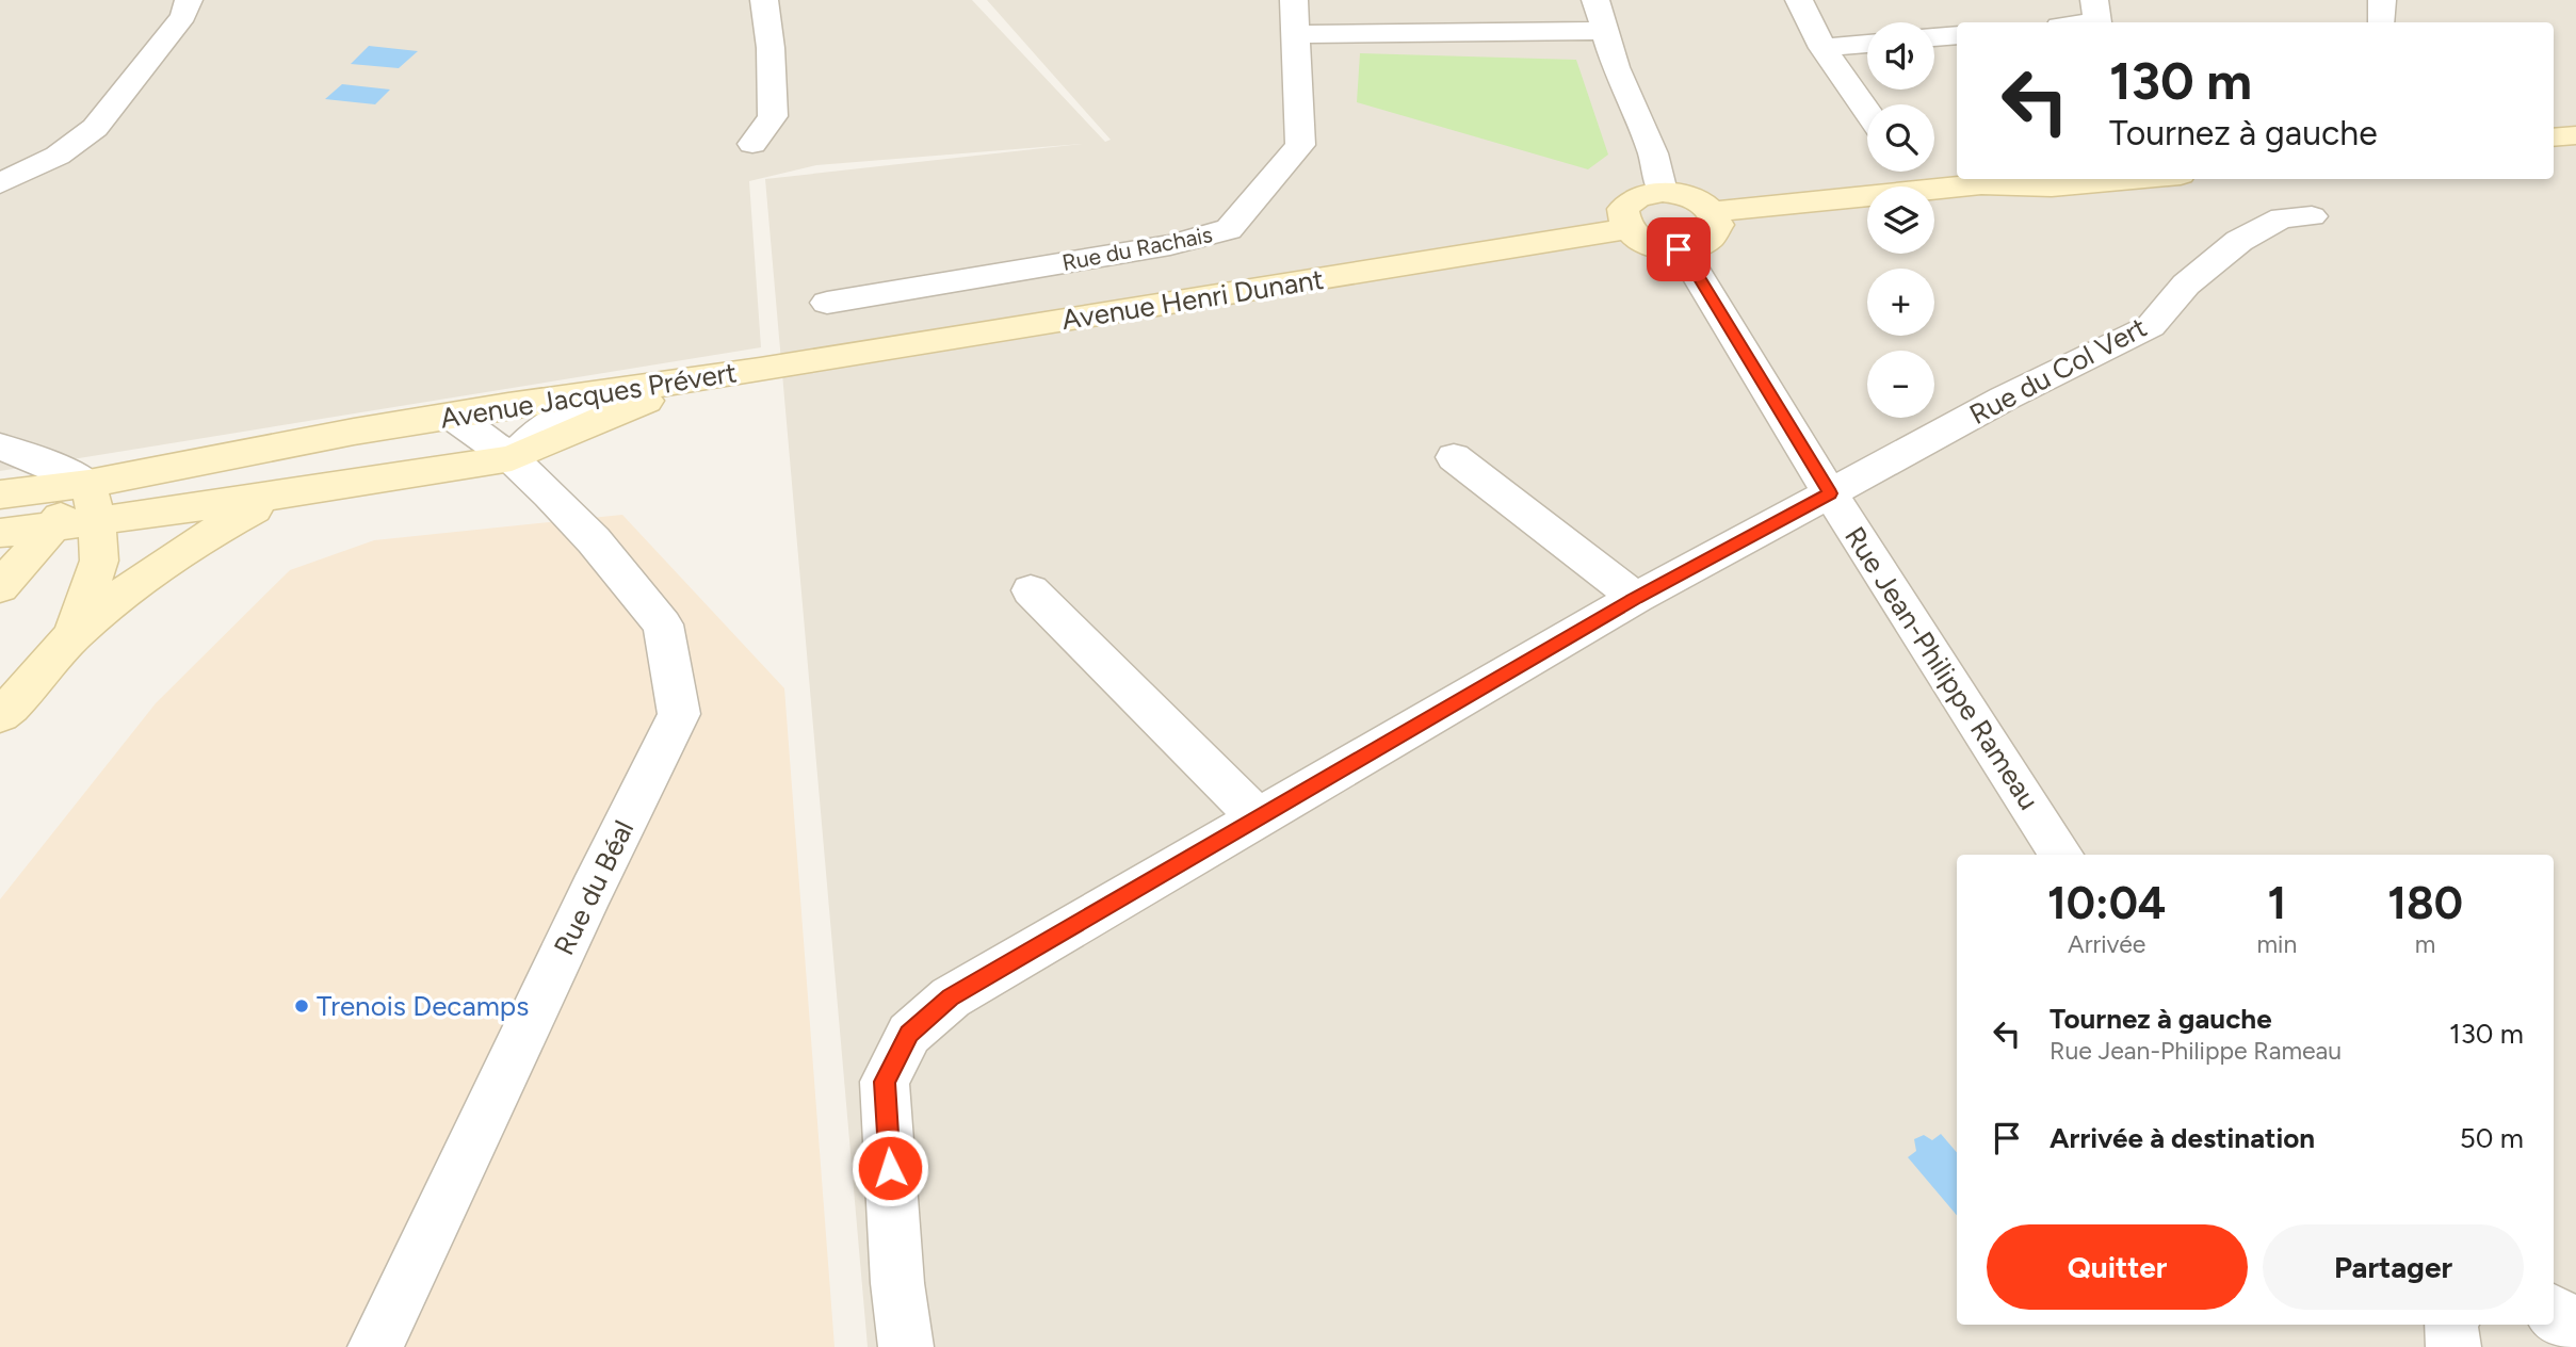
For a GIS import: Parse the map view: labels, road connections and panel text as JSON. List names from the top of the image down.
{
  "streets": {
    "main road": ["Avenue Henri Dunant", "Avenue Jacques Prévert"],
    "street": [
      "Rue du Rachais",
      "Rue du Col Vert",
      "Rue Jean-Philippe Rameau",
      "Rue du Béal"
    ]
  },
  "crossings": [
    ["Avenue Henri Dunant", "Avenue Jacques Prévert"],
    ["Avenue Henri Dunant", "Rue Jean-Philippe Rameau"],
    ["Rue du Col Vert", "Rue Jean-Philippe Rameau"],
    ["Avenue Jacques Prévert", "Rue du Béal"]
  ],
  "places": ["Trenois Decamps"],
  "page": {
    "map_buttons": ["+", "−"],
    "turn": ["130 m", "Tournez à gauche"],
    "eta": [
      "10:04",
      "Arrivée",
      "1",
      "min",
      "180",
      "m"
    ],
    "list": [
      {
        "name": "Tournez à gauche",
        "note": "Rue Jean-Philippe Rameau",
        "value": "130 m"
      },
      {
        "name": "Arrivée à destination",
        "value": "50 m"
      }
    ],
    "buttons": ["Quitter", "Partager"]
  }
}
